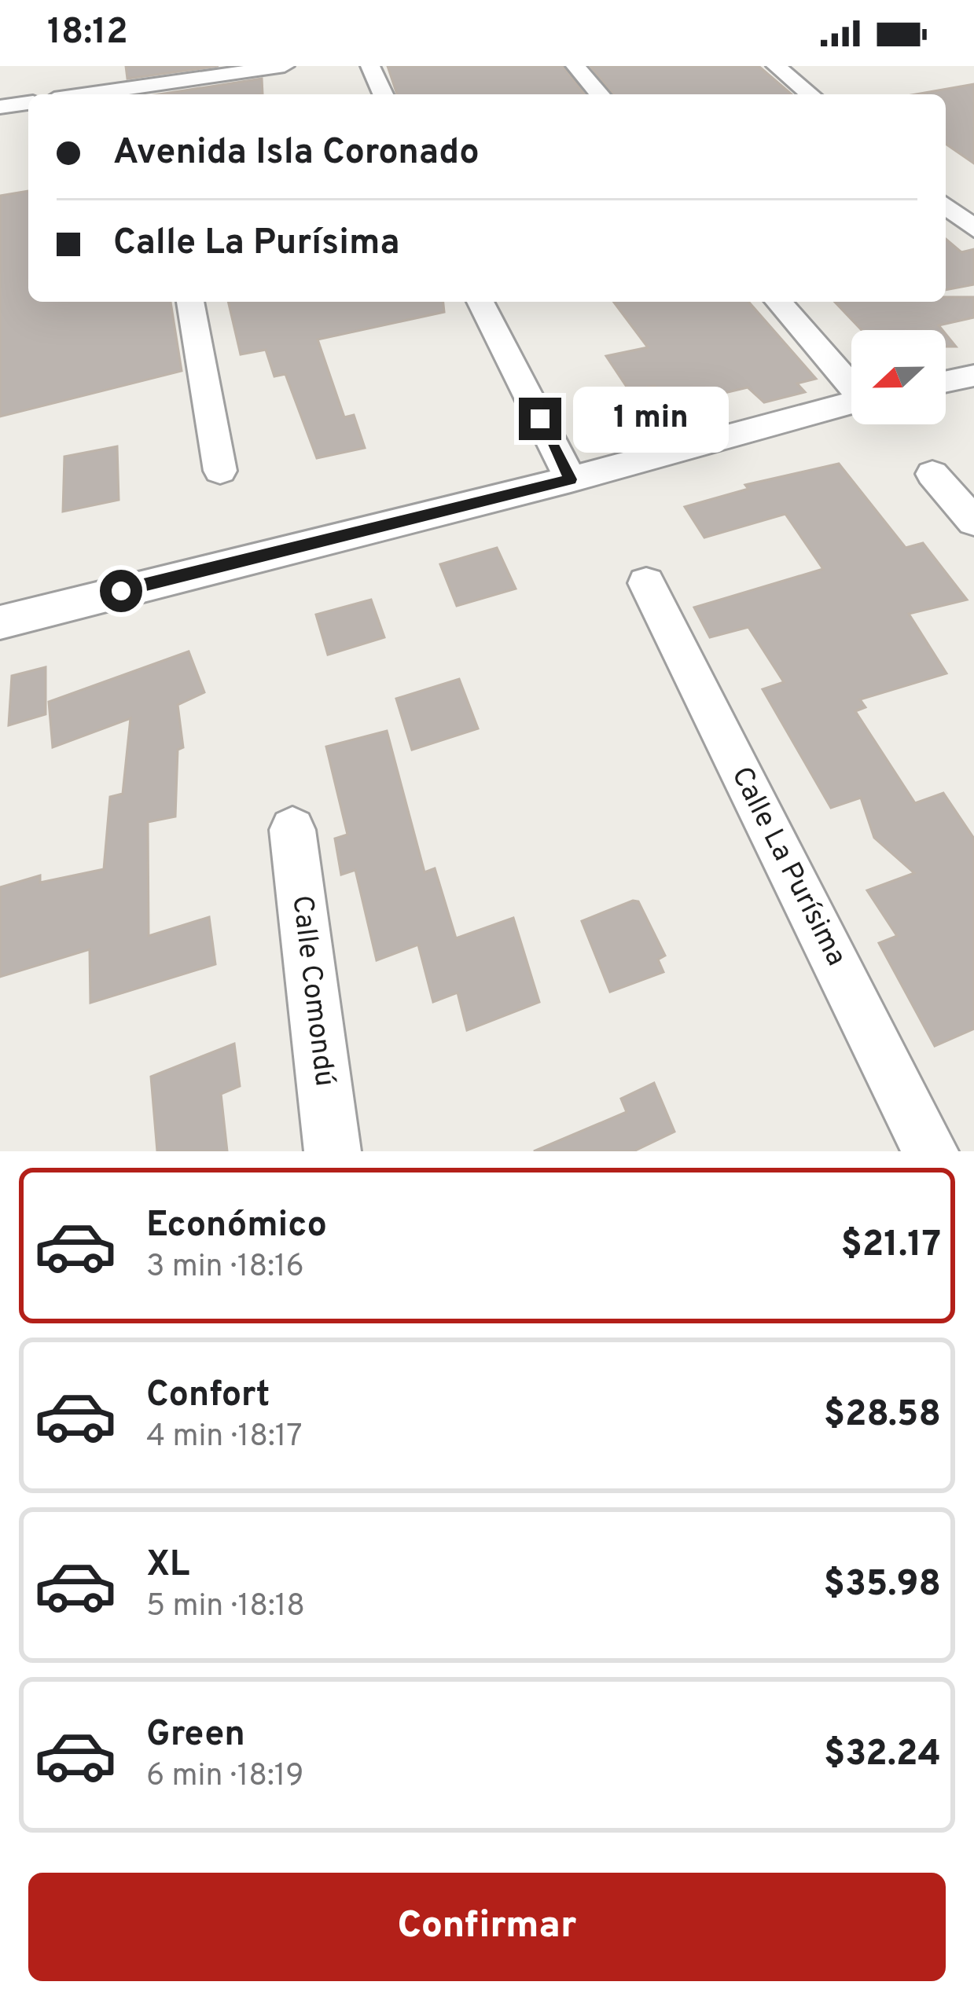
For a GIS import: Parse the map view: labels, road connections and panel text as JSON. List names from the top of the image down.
{
  "streets": {
    "street": ["Calle La Purísima", "Calle Comondú"]
  },
  "north": "left",
  "page": {
    "status": "18:12",
    "banner": ["Avenida Isla Coronado", "Calle La Purísima"],
    "bubble": "1 min",
    "list": [
      {
        "name": "Económico",
        "note": "3 min · 18:16",
        "value": "$21.17"
      },
      {
        "name": "Confort",
        "note": "4 min · 18:17",
        "value": "$28.58"
      },
      {
        "name": "XL",
        "note": "5 min · 18:18",
        "value": "$35.98"
      },
      {
        "name": "Green",
        "note": "6 min · 18:19",
        "value": "$32.24"
      }
    ],
    "buttons": "Confirmar"
  }
}
